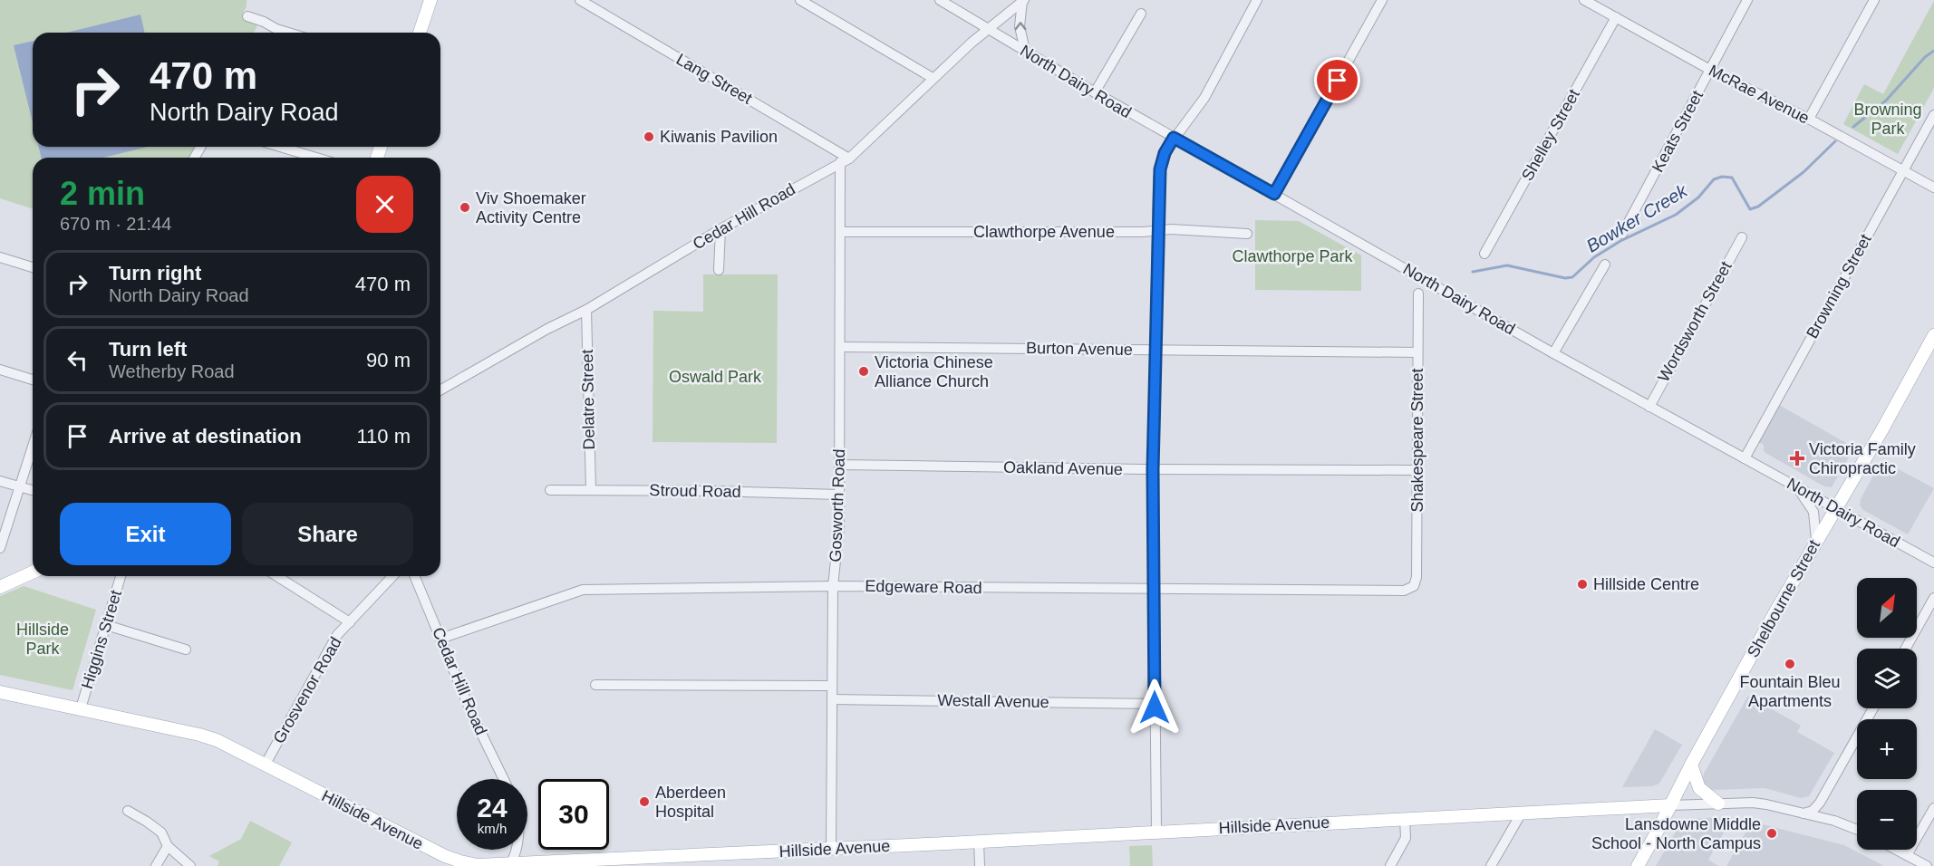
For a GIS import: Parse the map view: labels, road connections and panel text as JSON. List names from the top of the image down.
{
  "streets": {
    "main road": ["Shelbourne Street", "Hillside Avenue"],
    "street": [
      "Lang Street",
      "North Dairy Road",
      "McRae Avenue",
      "Keats Street",
      "Shelley Street",
      "Cedar Hill Road",
      "Clawthorpe Avenue",
      "Browning Street",
      "Wordsworth Street",
      "Burton Avenue",
      "Delatre Street",
      "Shakespeare Street",
      "Oakland Avenue",
      "Stroud Road",
      "Gosworth Road",
      "Edgeware Road",
      "Higgins Street",
      "Grosvenor Road",
      "Westall Avenue"
    ]
  },
  "crossings": [
    ["Lang Street", "Cedar Hill Road"],
    ["Lang Street", "Gosworth Road"],
    ["North Dairy Road", "Cedar Hill Road"],
    ["North Dairy Road", "Browning Street"],
    ["North Dairy Road", "Wordsworth Street"],
    ["North Dairy Road", "Shelbourne Street"],
    ["McRae Avenue", "Keats Street"],
    ["McRae Avenue", "Shelley Street"],
    ["McRae Avenue", "Browning Street"],
    ["Cedar Hill Road", "Delatre Street"],
    ["Cedar Hill Road", "Gosworth Road"],
    ["Cedar Hill Road", "Edgeware Road"],
    ["Clawthorpe Avenue", "Gosworth Road"],
    ["Burton Avenue", "Shakespeare Street"],
    ["Burton Avenue", "Gosworth Road"],
    ["Delatre Street", "Stroud Road"],
    ["Shakespeare Street", "Oakland Avenue"],
    ["Shakespeare Street", "Edgeware Road"],
    ["Oakland Avenue", "Gosworth Road"],
    ["Stroud Road", "Gosworth Road"],
    ["Gosworth Road", "Edgeware Road"],
    ["Gosworth Road", "Westall Avenue"],
    ["Gosworth Road", "Hillside Avenue"],
    ["Shelbourne Street", "Hillside Avenue"],
    ["Higgins Street", "Hillside Avenue"],
    ["Grosvenor Road", "Hillside Avenue"]
  ],
  "water": ["Bowker Creek"],
  "parks": [
    "Browning Park",
    "Clawthorpe Park",
    "Oswald Park",
    "Hillside Park"
  ],
  "places": {
    "other": [
      "Kiwanis Pavilion",
      "Viv Shoemaker Activity Centre",
      "Victoria Chinese Alliance Church",
      "Hillside Centre",
      "Fountain Bleu Apartments",
      "Aberdeen Hospital",
      "Lansdowne Middle School - North Campus"
    ],
    "health": ["Victoria Family Chiropractic"]
  },
  "north": "top right",
  "page": {
    "turn": ["470 m", "North Dairy Road"],
    "heading": ["2 min", "670 m · 21:44"],
    "list": [
      {
        "name": "Turn right",
        "note": "North Dairy Road",
        "value": "470 m"
      },
      {
        "name": "Turn left",
        "note": "Wetherby Road",
        "value": "90 m"
      },
      {
        "name": "Arrive at destination",
        "value": "110 m"
      }
    ],
    "buttons": ["Exit", "Share"],
    "map_buttons": ["+", "−"],
    "speed": "24 km/h",
    "limit": "30"
  }
}
